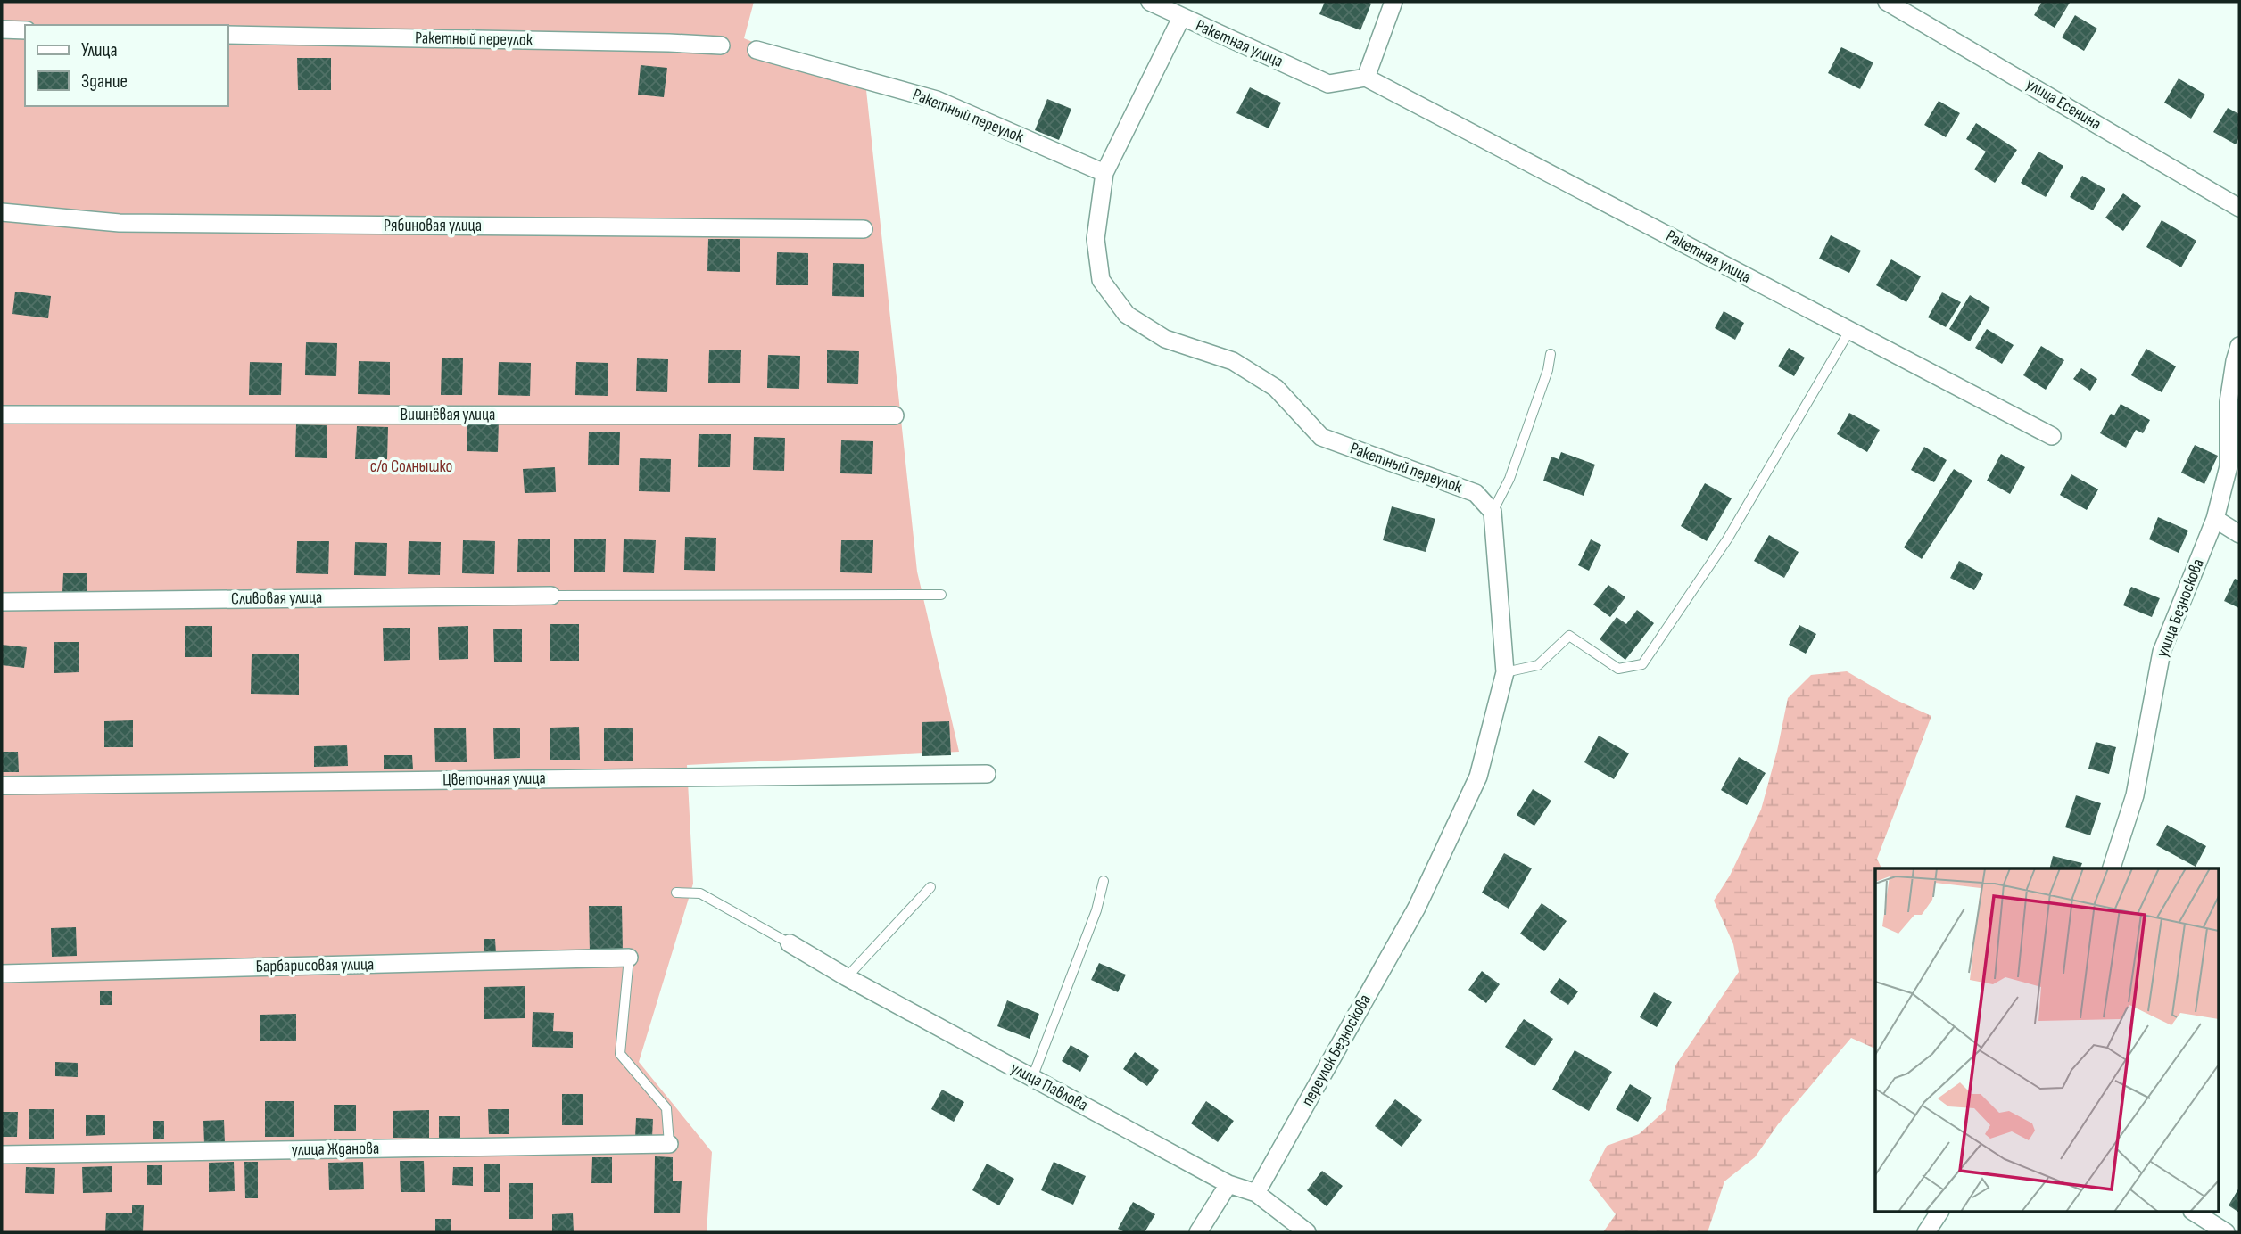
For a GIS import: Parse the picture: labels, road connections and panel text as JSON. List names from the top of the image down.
{
  "streets": {
    "street": [
      "Ракетный переулок",
      "Ракетная улица",
      "улица Есенина",
      "Рябиновая улица",
      "Вишнёвая улица",
      "Сливовая улица",
      "улица Безноскова",
      "Цветочная улица",
      "Барбарисовая улица",
      "переулок Безноскова",
      "улица Павлова",
      "улица Жданова"
    ]
  },
  "crossings": [
    ["Ракетный переулок", "Ракетная улица"],
    ["переулок Безноскова", "улица Павлова"]
  ],
  "parks": ["с/о Солнышко"],
  "legend": ["Улица", "Здание"]
}
